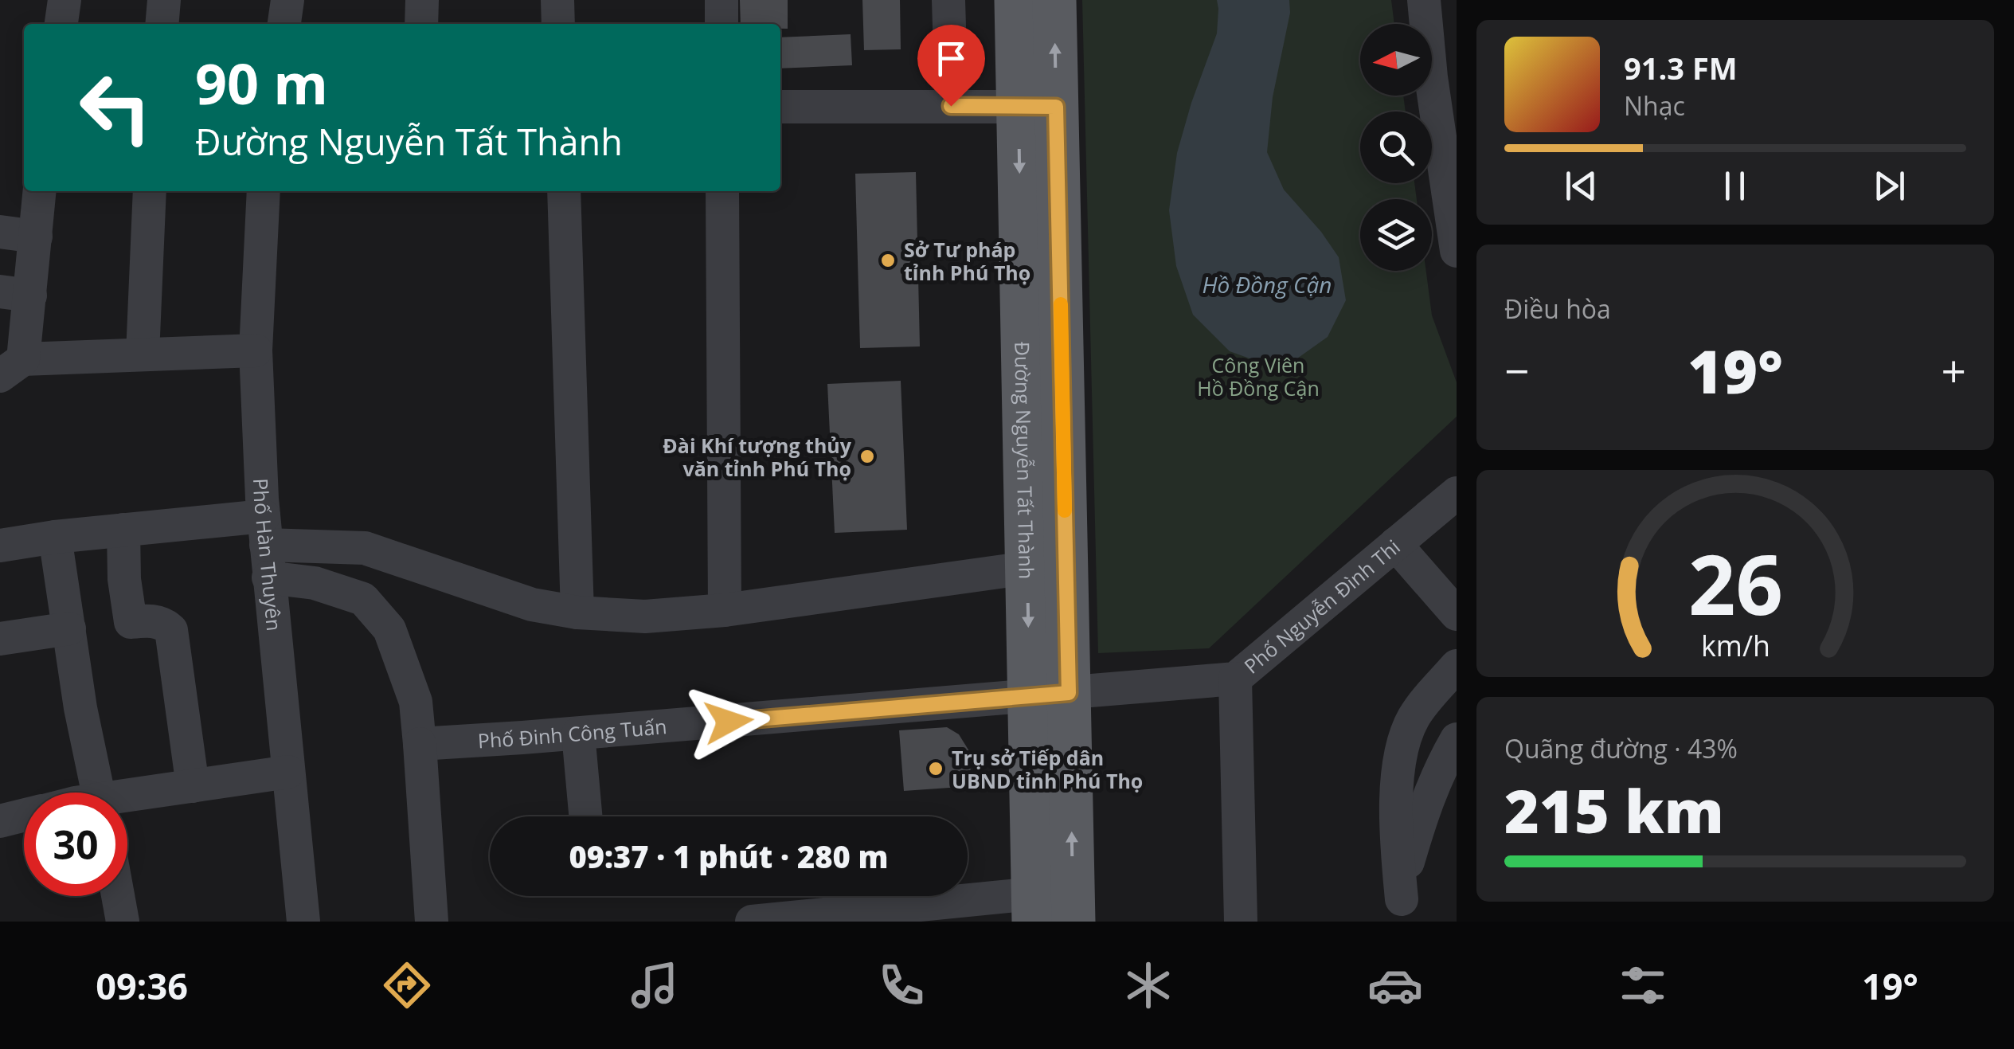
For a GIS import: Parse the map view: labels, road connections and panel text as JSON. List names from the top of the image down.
{
  "streets": {
    "main road": ["Đường Nguyễn Tất Thành"],
    "street": ["Phố Hàn Thuyên", "Phố Nguyễn Đình Thi", "Phố Đinh Công Tuấn"]
  },
  "crossings": [
    ["Đường Nguyễn Tất Thành", "Phố Nguyễn Đình Thi"],
    ["Đường Nguyễn Tất Thành", "Phố Đinh Công Tuấn"],
    ["Phố Nguyễn Đình Thi", "Phố Đinh Công Tuấn"]
  ],
  "water": ["Hồ Đồng Cận"],
  "parks": ["Công Viên Hồ Đồng Cận"],
  "places": ["Sở Tư pháp tỉnh Phú Thọ", "Đài Khí tượng thủy văn tỉnh Phú Thọ", "Trụ sở Tiếp dân UBND tỉnh Phú Thọ"],
  "north": "left",
  "page": {
    "turn": ["90 m", "Đường Nguyễn Tất Thành"],
    "song": ["91.3 FM", "Nhạc"],
    "tile": [
      "Điều hòa",
      ["Quãng đường · 43%", "215 km"]
    ],
    "heat": ["−", "19°", "+"],
    "limit": "30",
    "trip": "09:37 · 1 phút · 280 m",
    "tabs": ["09:36", "19°"],
    "gauge": ["26", "km/h"]
  }
}
